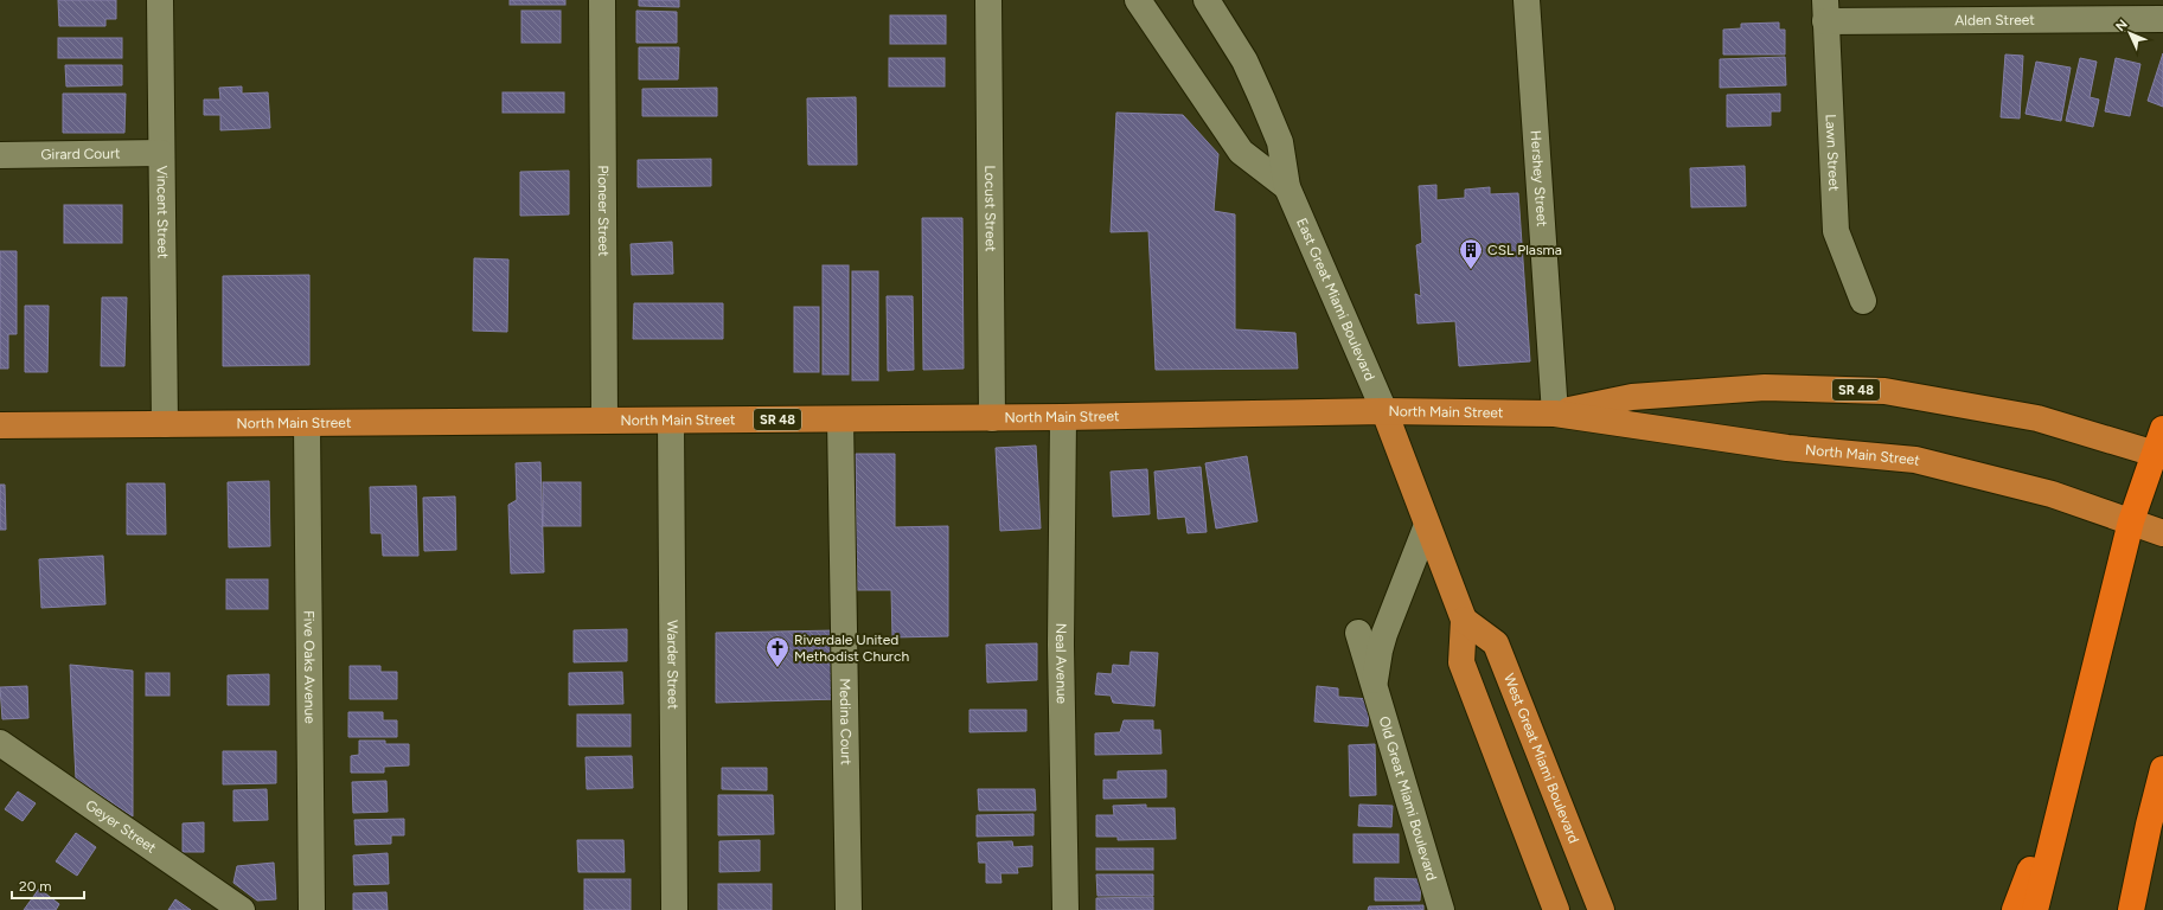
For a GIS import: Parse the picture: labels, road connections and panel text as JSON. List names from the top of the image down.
{
  "streets": {
    "main road": ["SR 48", "North Main Street", "West Great Miami Boulevard"],
    "street": [
      "Alden Street",
      "Lawn Street",
      "Girard Court",
      "Hershey Street",
      "Locust Street",
      "Pioneer Street",
      "Vincent Street",
      "East Great Miami Boulevard",
      "Neal Avenue",
      "Warder Street",
      "Five Oaks Avenue",
      "Medina Court",
      "Old Great Miami Boulevard",
      "Geyer Street"
    ]
  },
  "crossings": [
    ["Alden Street", "Lawn Street"],
    ["Girard Court", "Vincent Street"],
    ["Hershey Street", "North Main Street"],
    ["Locust Street", "North Main Street"],
    ["Pioneer Street", "North Main Street"],
    ["Vincent Street", "North Main Street"],
    ["East Great Miami Boulevard", "North Main Street"],
    ["North Main Street", "Neal Avenue"],
    ["North Main Street", "Warder Street"],
    ["North Main Street", "Five Oaks Avenue"],
    ["North Main Street", "Medina Court"]
  ],
  "places": {
    "building": ["CSL Plasma"],
    "church": ["Riverdale United Methodist Church"]
  },
  "scale_bar": "20 m",
  "north": "top left"
}
